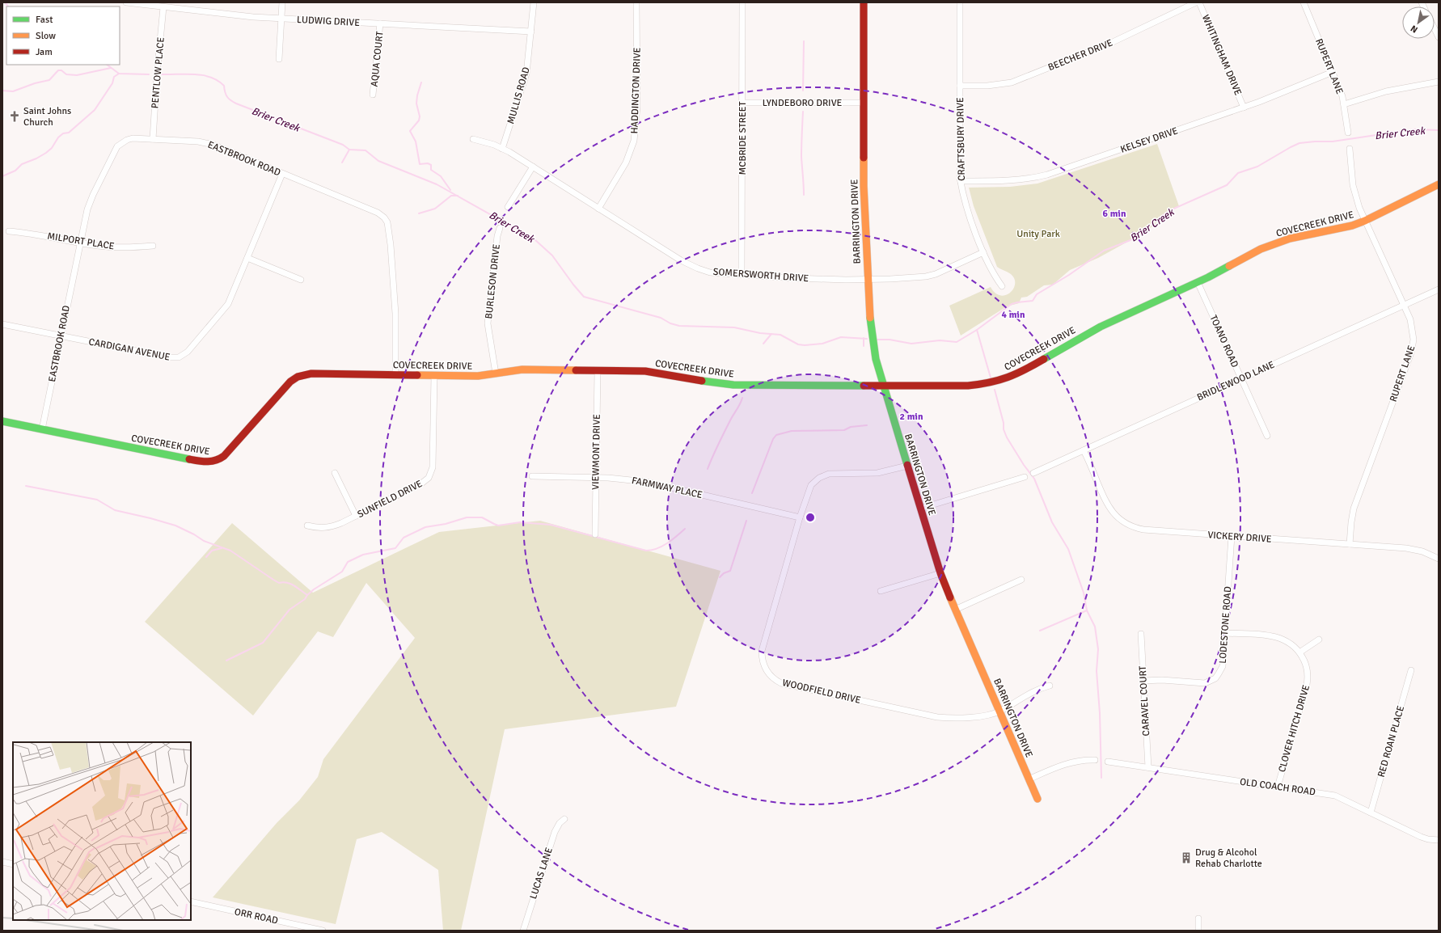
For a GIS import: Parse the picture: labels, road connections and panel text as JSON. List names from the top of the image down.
{
  "streets": {
    "street": [
      "LUDWIG DRIVE",
      "BEECHER DRIVE",
      "WHITINGHAM DRIVE",
      "AQUA COURT",
      "RUPERT LANE",
      "PENTLOW PLACE",
      "HADDINGTON DRIVE",
      "MULLIS ROAD",
      "LYNDEBORO DRIVE",
      "MCBRIDE STREET",
      "CRAFTSBURY DRIVE",
      "KELSEY DRIVE",
      "EASTBROOK ROAD",
      "BARRINGTON DRIVE",
      "COVECREEK DRIVE",
      "MILPORT PLACE",
      "SOMERSWORTH DRIVE",
      "BURLESON DRIVE",
      "TOANO ROAD",
      "CARDIGAN AVENUE",
      "BRIDLEWOOD LANE",
      "VIEWMONT DRIVE",
      "FARMWAY PLACE",
      "SUNFIELD DRIVE",
      "VICKERY DRIVE",
      "LODESTONE ROAD",
      "WOODFIELD DRIVE",
      "CARAVEL COURT",
      "CLOVER HITCH DRIVE",
      "RED ROAN PLACE",
      "OLD COACH ROAD",
      "LUCAS LANE",
      "ORR ROAD"
    ]
  },
  "crossings": [
    ["LUDWIG DRIVE", "AQUA COURT"],
    ["LUDWIG DRIVE", "PENTLOW PLACE"],
    ["LUDWIG DRIVE", "MULLIS ROAD"],
    ["BEECHER DRIVE", "CRAFTSBURY DRIVE"],
    ["WHITINGHAM DRIVE", "KELSEY DRIVE"],
    ["RUPERT LANE", "KELSEY DRIVE"],
    ["RUPERT LANE", "COVECREEK DRIVE"],
    ["RUPERT LANE", "BRIDLEWOOD LANE"],
    ["RUPERT LANE", "VICKERY DRIVE"],
    ["PENTLOW PLACE", "EASTBROOK ROAD"],
    ["HADDINGTON DRIVE", "SOMERSWORTH DRIVE"],
    ["MULLIS ROAD", "SOMERSWORTH DRIVE"],
    ["LYNDEBORO DRIVE", "MCBRIDE STREET"],
    ["LYNDEBORO DRIVE", "BARRINGTON DRIVE"],
    ["MCBRIDE STREET", "SOMERSWORTH DRIVE"],
    ["CRAFTSBURY DRIVE", "KELSEY DRIVE"],
    ["CRAFTSBURY DRIVE", "SOMERSWORTH DRIVE"],
    ["EASTBROOK ROAD", "COVECREEK DRIVE"],
    ["EASTBROOK ROAD", "MILPORT PLACE"],
    ["EASTBROOK ROAD", "CARDIGAN AVENUE"],
    ["BARRINGTON DRIVE", "COVECREEK DRIVE"],
    ["BARRINGTON DRIVE", "SOMERSWORTH DRIVE"],
    ["BARRINGTON DRIVE", "WOODFIELD DRIVE"],
    ["COVECREEK DRIVE", "BURLESON DRIVE"],
    ["COVECREEK DRIVE", "TOANO ROAD"],
    ["COVECREEK DRIVE", "VIEWMONT DRIVE"],
    ["COVECREEK DRIVE", "SUNFIELD DRIVE"],
    ["TOANO ROAD", "BRIDLEWOOD LANE"],
    ["BRIDLEWOOD LANE", "VICKERY DRIVE"],
    ["VIEWMONT DRIVE", "FARMWAY PLACE"],
    ["FARMWAY PLACE", "WOODFIELD DRIVE"],
    ["VICKERY DRIVE", "LODESTONE ROAD"],
    ["LODESTONE ROAD", "CARAVEL COURT"],
    ["LODESTONE ROAD", "CLOVER HITCH DRIVE"],
    ["CARAVEL COURT", "OLD COACH ROAD"],
    ["CLOVER HITCH DRIVE", "OLD COACH ROAD"],
    ["RED ROAN PLACE", "OLD COACH ROAD"]
  ],
  "water": ["Brier Creek"],
  "parks": ["Unity Park"],
  "places": {
    "church": ["Saint Johns Church"],
    "building": ["Drug & Alcohol Rehab Charlotte"]
  },
  "legend": ["Fast", "Slow", "Jam"],
  "north": "bottom left",
  "rings": ["6 min", "4 min", "2 min"]
}
